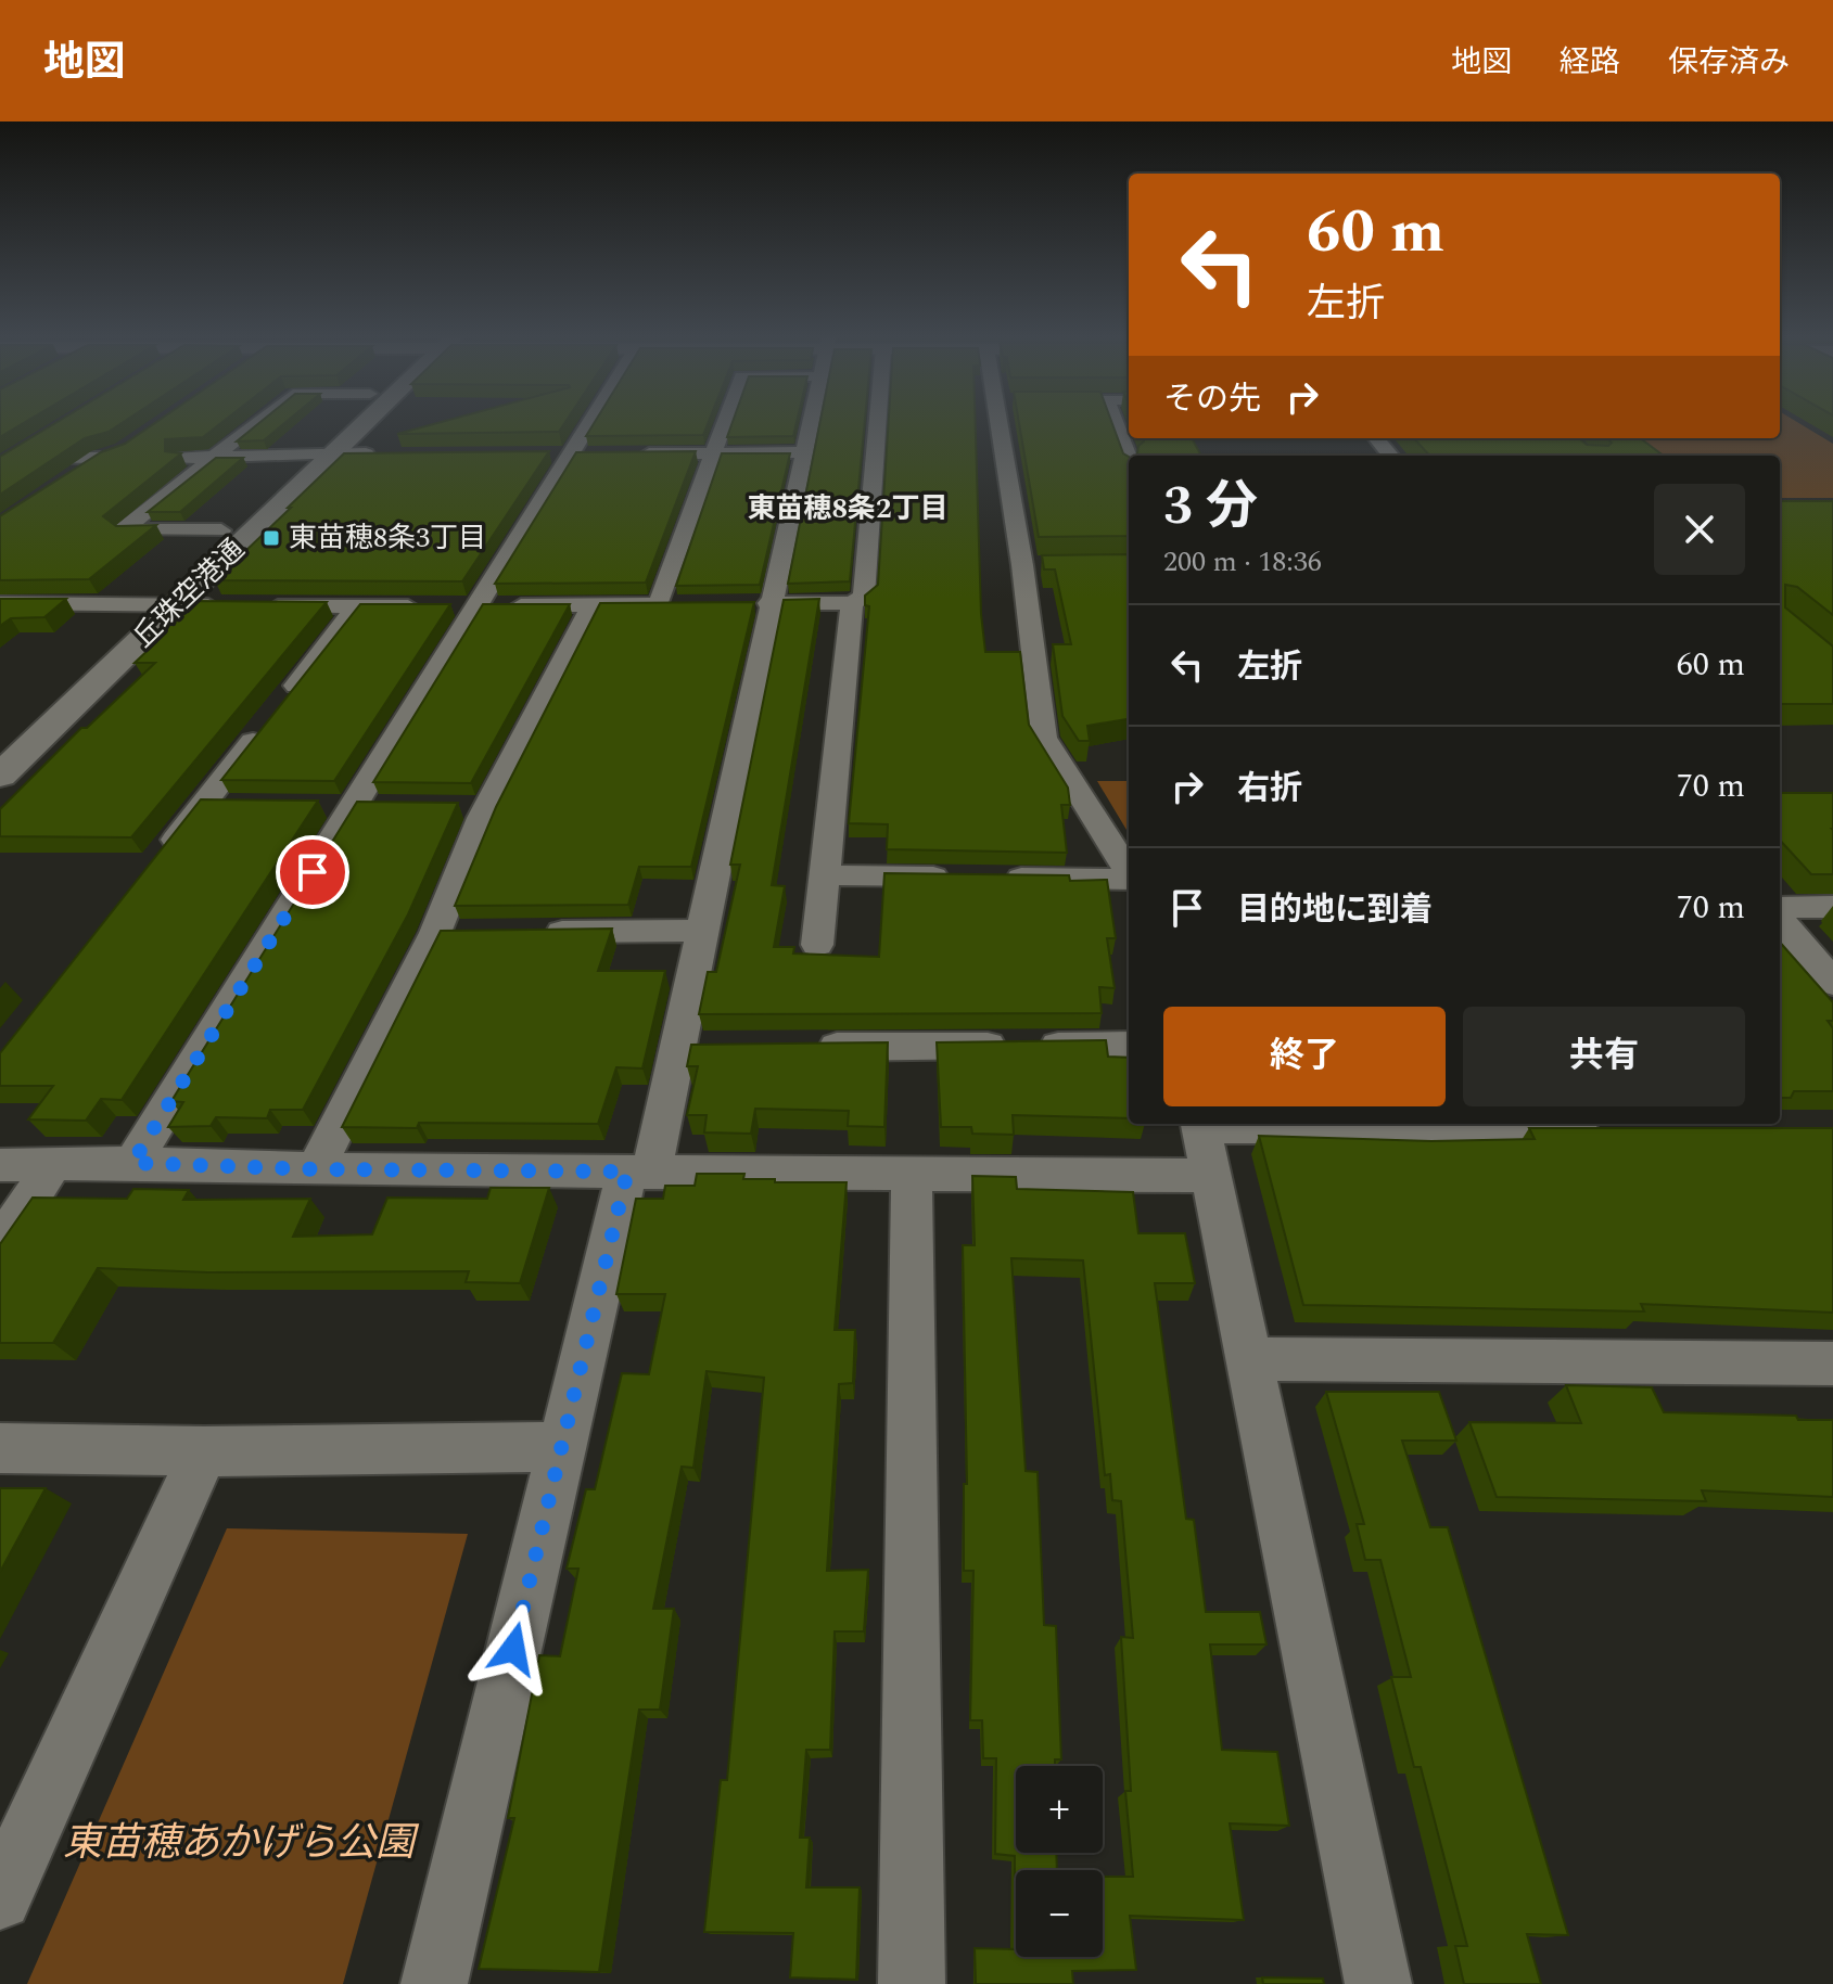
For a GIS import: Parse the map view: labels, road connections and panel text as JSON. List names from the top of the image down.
{
  "streets": {
    "main road": ["丘珠空港通"]
  },
  "districts": ["東苗穂8条2丁目"],
  "parks": ["東苗穂あかげら公園"],
  "places": {
    "transit": ["東苗穂8条3丁目"]
  },
  "page": {
    "header": "地図",
    "nav": ["地図", "経路", "保存済み"],
    "turn": ["60 m", "左折"],
    "then": "その先",
    "heading": ["3 分", "200 m · 18:36"],
    "list": [
      {
        "name": "左折",
        "value": "60 m"
      },
      {
        "name": "右折",
        "value": "70 m"
      },
      {
        "name": "目的地に到着",
        "value": "70 m"
      }
    ],
    "buttons": ["終了", "共有"],
    "map_buttons": ["+", "−"]
  }
}
